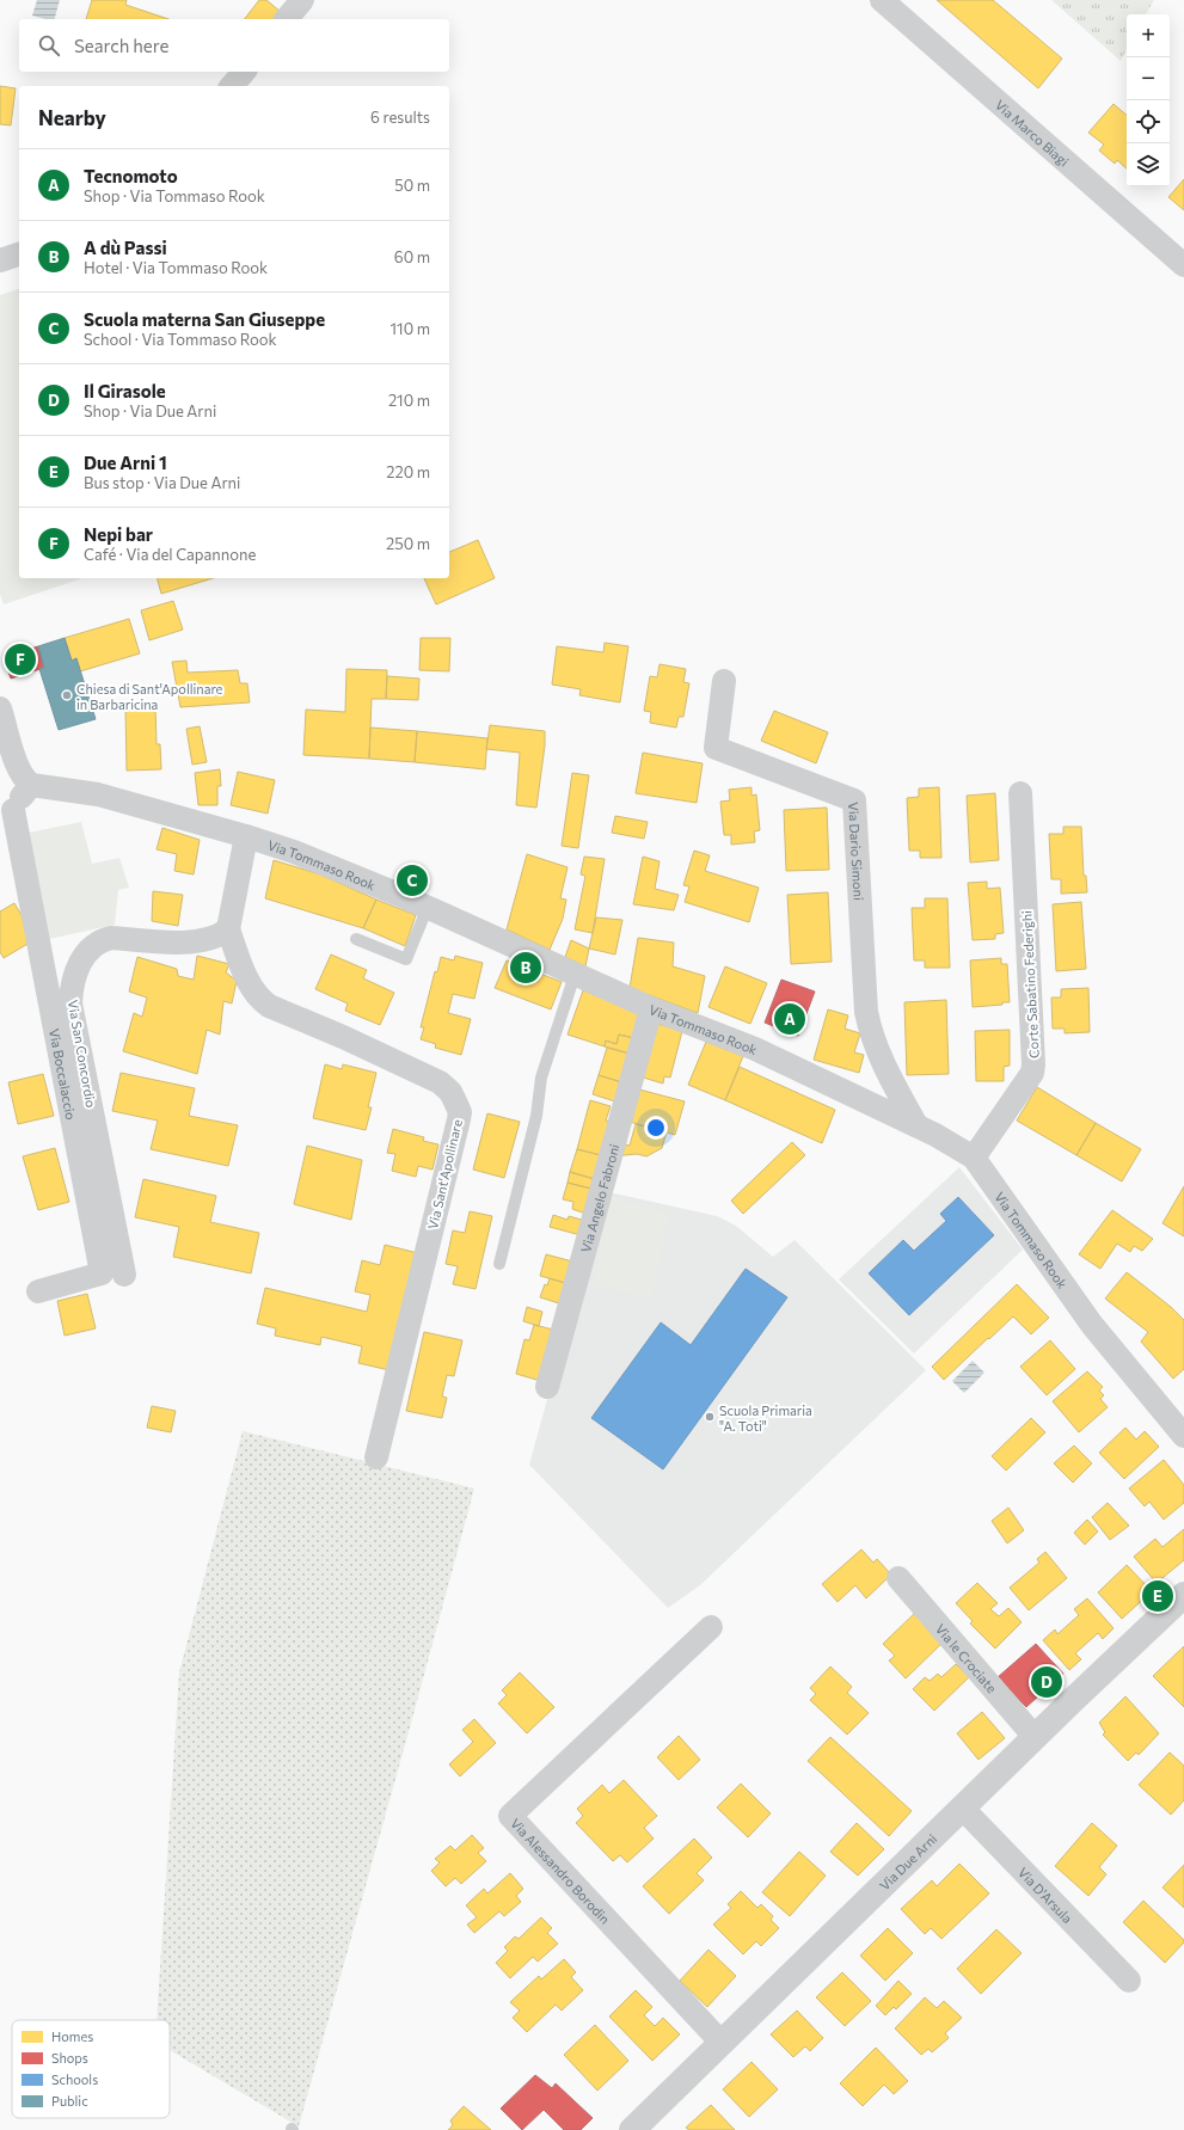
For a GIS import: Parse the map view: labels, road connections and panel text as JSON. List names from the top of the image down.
{
  "streets": {
    "street": [
      "Via Marco Biagi",
      "Via Dario Simoni",
      "Via Tommaso Rook",
      "Corte Sabatino Federighi",
      "Via San Concordio",
      "Via Boccalaccio",
      "Via Sant'Apollinare",
      "Via Angelo Fabroni",
      "Via le Crociate",
      "Via Due Arni",
      "Via Alessandro Borodin",
      "Via D'Arsula"
    ]
  },
  "crossings": [
    ["Via Dario Simoni", "Via Tommaso Rook"],
    ["Via Tommaso Rook", "Corte Sabatino Federighi"],
    ["Via Tommaso Rook", "Via Angelo Fabroni"],
    ["Via San Concordio", "Via Sant'Apollinare"],
    ["Via le Crociate", "Via Due Arni"],
    ["Via Due Arni", "Via Alessandro Borodin"],
    ["Via Due Arni", "Via D'Arsula"]
  ],
  "places": ["Chiesa di Sant'Apollinare in Barbaricina", "Scuola Primaria \"A. Toti\""],
  "legend": [
    "Homes",
    "Shops",
    "Schools",
    "Public"
  ],
  "page": {
    "map_buttons": ["+", "−"],
    "search": "Search here",
    "heading": ["Nearby", "6 results"],
    "list": [
      {
        "mark": "A",
        "name": "Tecnomoto",
        "note": "Shop · Via Tommaso Rook",
        "value": "50 m"
      },
      {
        "mark": "B",
        "name": "A dù Passi",
        "note": "Hotel · Via Tommaso Rook",
        "value": "60 m"
      },
      {
        "mark": "C",
        "name": "Scuola materna San Giuseppe",
        "note": "School · Via Tommaso Rook",
        "value": "110 m"
      },
      {
        "mark": "D",
        "name": "Il Girasole",
        "note": "Shop · Via Due Arni",
        "value": "210 m"
      },
      {
        "mark": "E",
        "name": "Due Arni 1",
        "note": "Bus stop · Via Due Arni",
        "value": "220 m"
      },
      {
        "mark": "F",
        "name": "Nepi bar",
        "note": "Café · Via del Capannone",
        "value": "250 m"
      }
    ],
    "pins": [
      "F",
      "C",
      "B",
      "A",
      "E",
      "D"
    ]
  }
}
